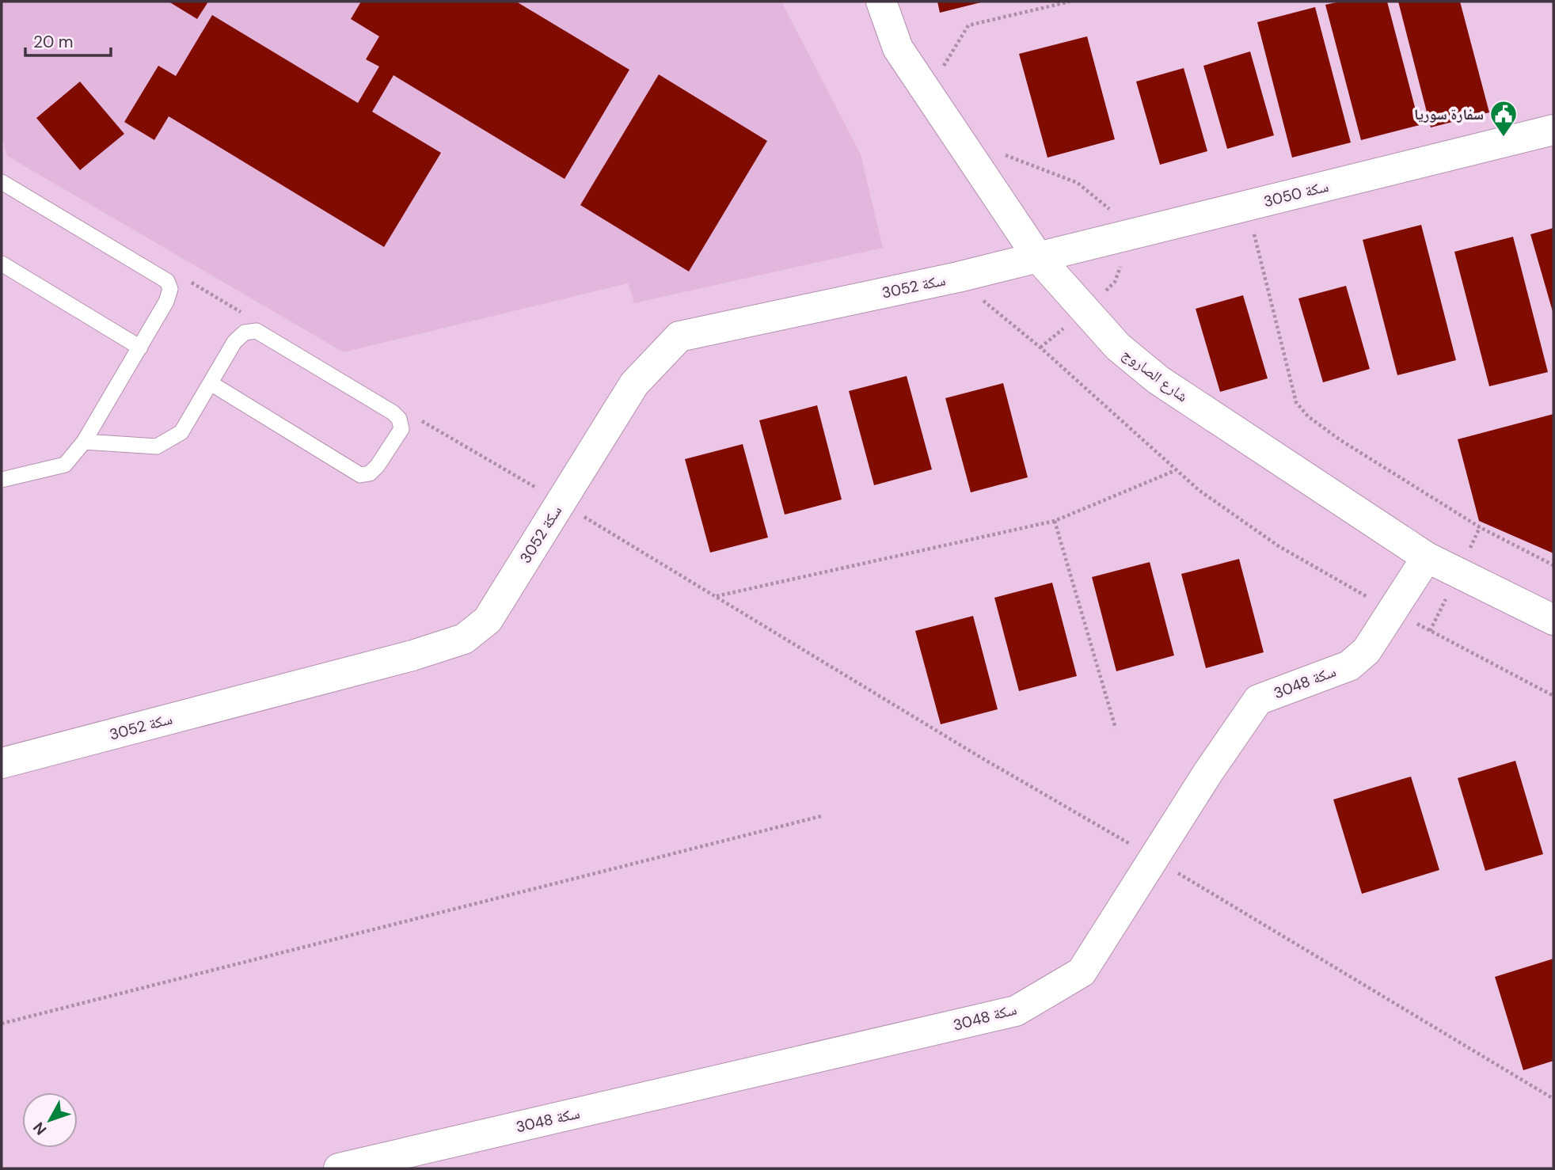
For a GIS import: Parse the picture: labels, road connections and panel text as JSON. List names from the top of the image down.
{
  "streets": {
    "street": [
      "سكة 3050",
      "سكة 3052",
      "شارع الصاروج",
      "سكة 3048"
    ]
  },
  "crossings": [
    ["سكة 3050", "سكة 3052"],
    ["سكة 3050", "شارع الصاروج"],
    ["سكة 3052", "شارع الصاروج"],
    ["شارع الصاروج", "سكة 3048"]
  ],
  "places": {
    "public building": ["سفارة سوريا"]
  },
  "scale_bar": "20 m",
  "north": "bottom left"
}
